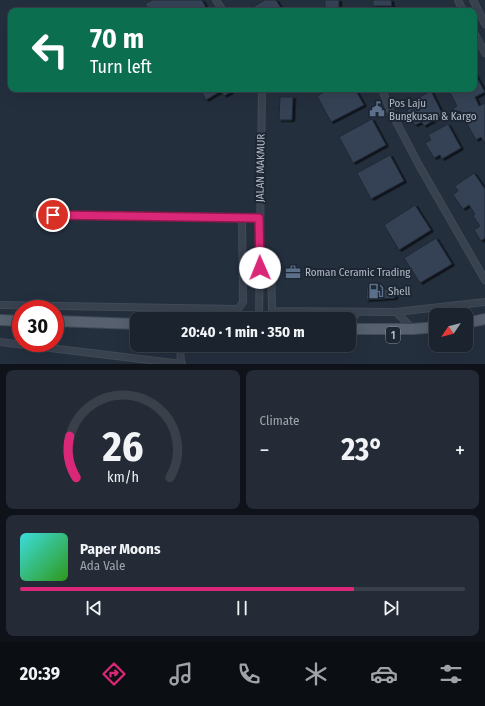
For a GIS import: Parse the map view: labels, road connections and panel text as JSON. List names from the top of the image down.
{
  "streets": {
    "main road": ["1"],
    "street": ["JALAN MAKMUR"]
  },
  "places": {
    "public building": ["Pos Laju Bungkusan & Kargo"],
    "office": ["Roman Ceramic Trading"],
    "fuel station": ["Shell"]
  },
  "north": "bottom left",
  "page": {
    "turn": ["70 m", "Turn left"],
    "limit": "30",
    "trip": "20:40 · 1 min · 350 m",
    "tile": "Climate",
    "heat": ["−", "23°", "+"],
    "song": ["Paper Moons", "Ada Vale"],
    "tabs": "20:39",
    "gauge": ["26", "km/h"]
  }
}
